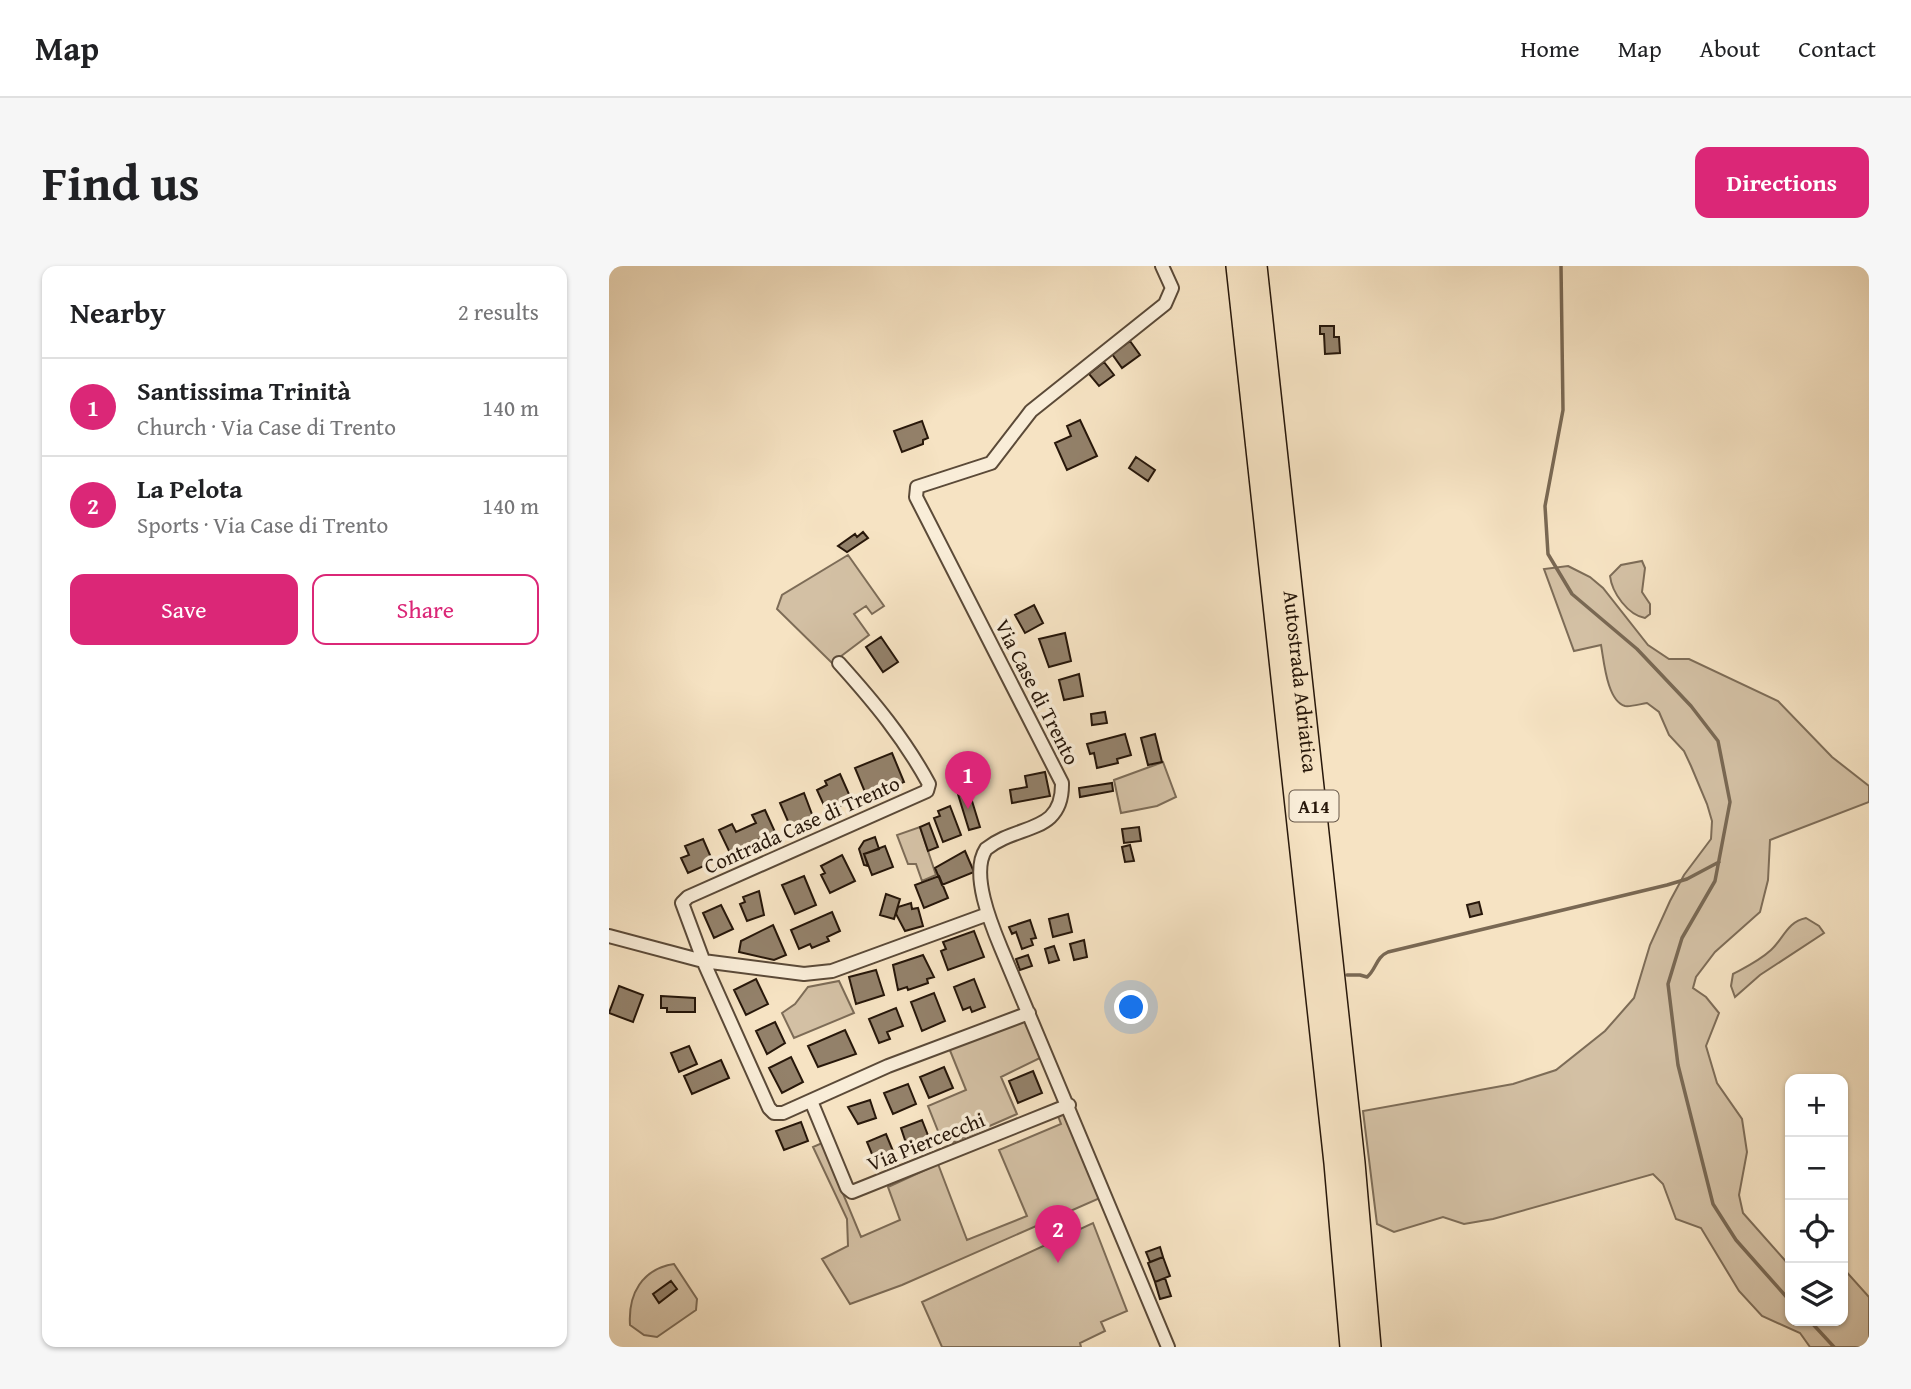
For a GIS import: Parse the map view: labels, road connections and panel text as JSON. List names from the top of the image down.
{
  "streets": {
    "highway": ["Autostrada Adriatica", "A14"],
    "street": ["Via Case di Trento", "Contrada Case di Trento", "Via Piercecchi"]
  },
  "crossings": [
    ["Via Case di Trento", "Via Piercecchi"]
  ],
  "page": {
    "header": "Map",
    "nav": [
      "Home",
      "Map",
      "About",
      "Contact"
    ],
    "title": "Find us",
    "buttons": [
      "Directions",
      ["Save", "Share"]
    ],
    "heading": ["Nearby", "2 results"],
    "list": [
      {
        "mark": "1",
        "name": "Santissima Trinità",
        "note": "Church · Via Case di Trento",
        "value": "140 m"
      },
      {
        "mark": "2",
        "name": "La Pelota",
        "note": "Sports · Via Case di Trento",
        "value": "140 m"
      }
    ],
    "pins": ["1", "2"],
    "map_buttons": ["+", "−"]
  }
}
